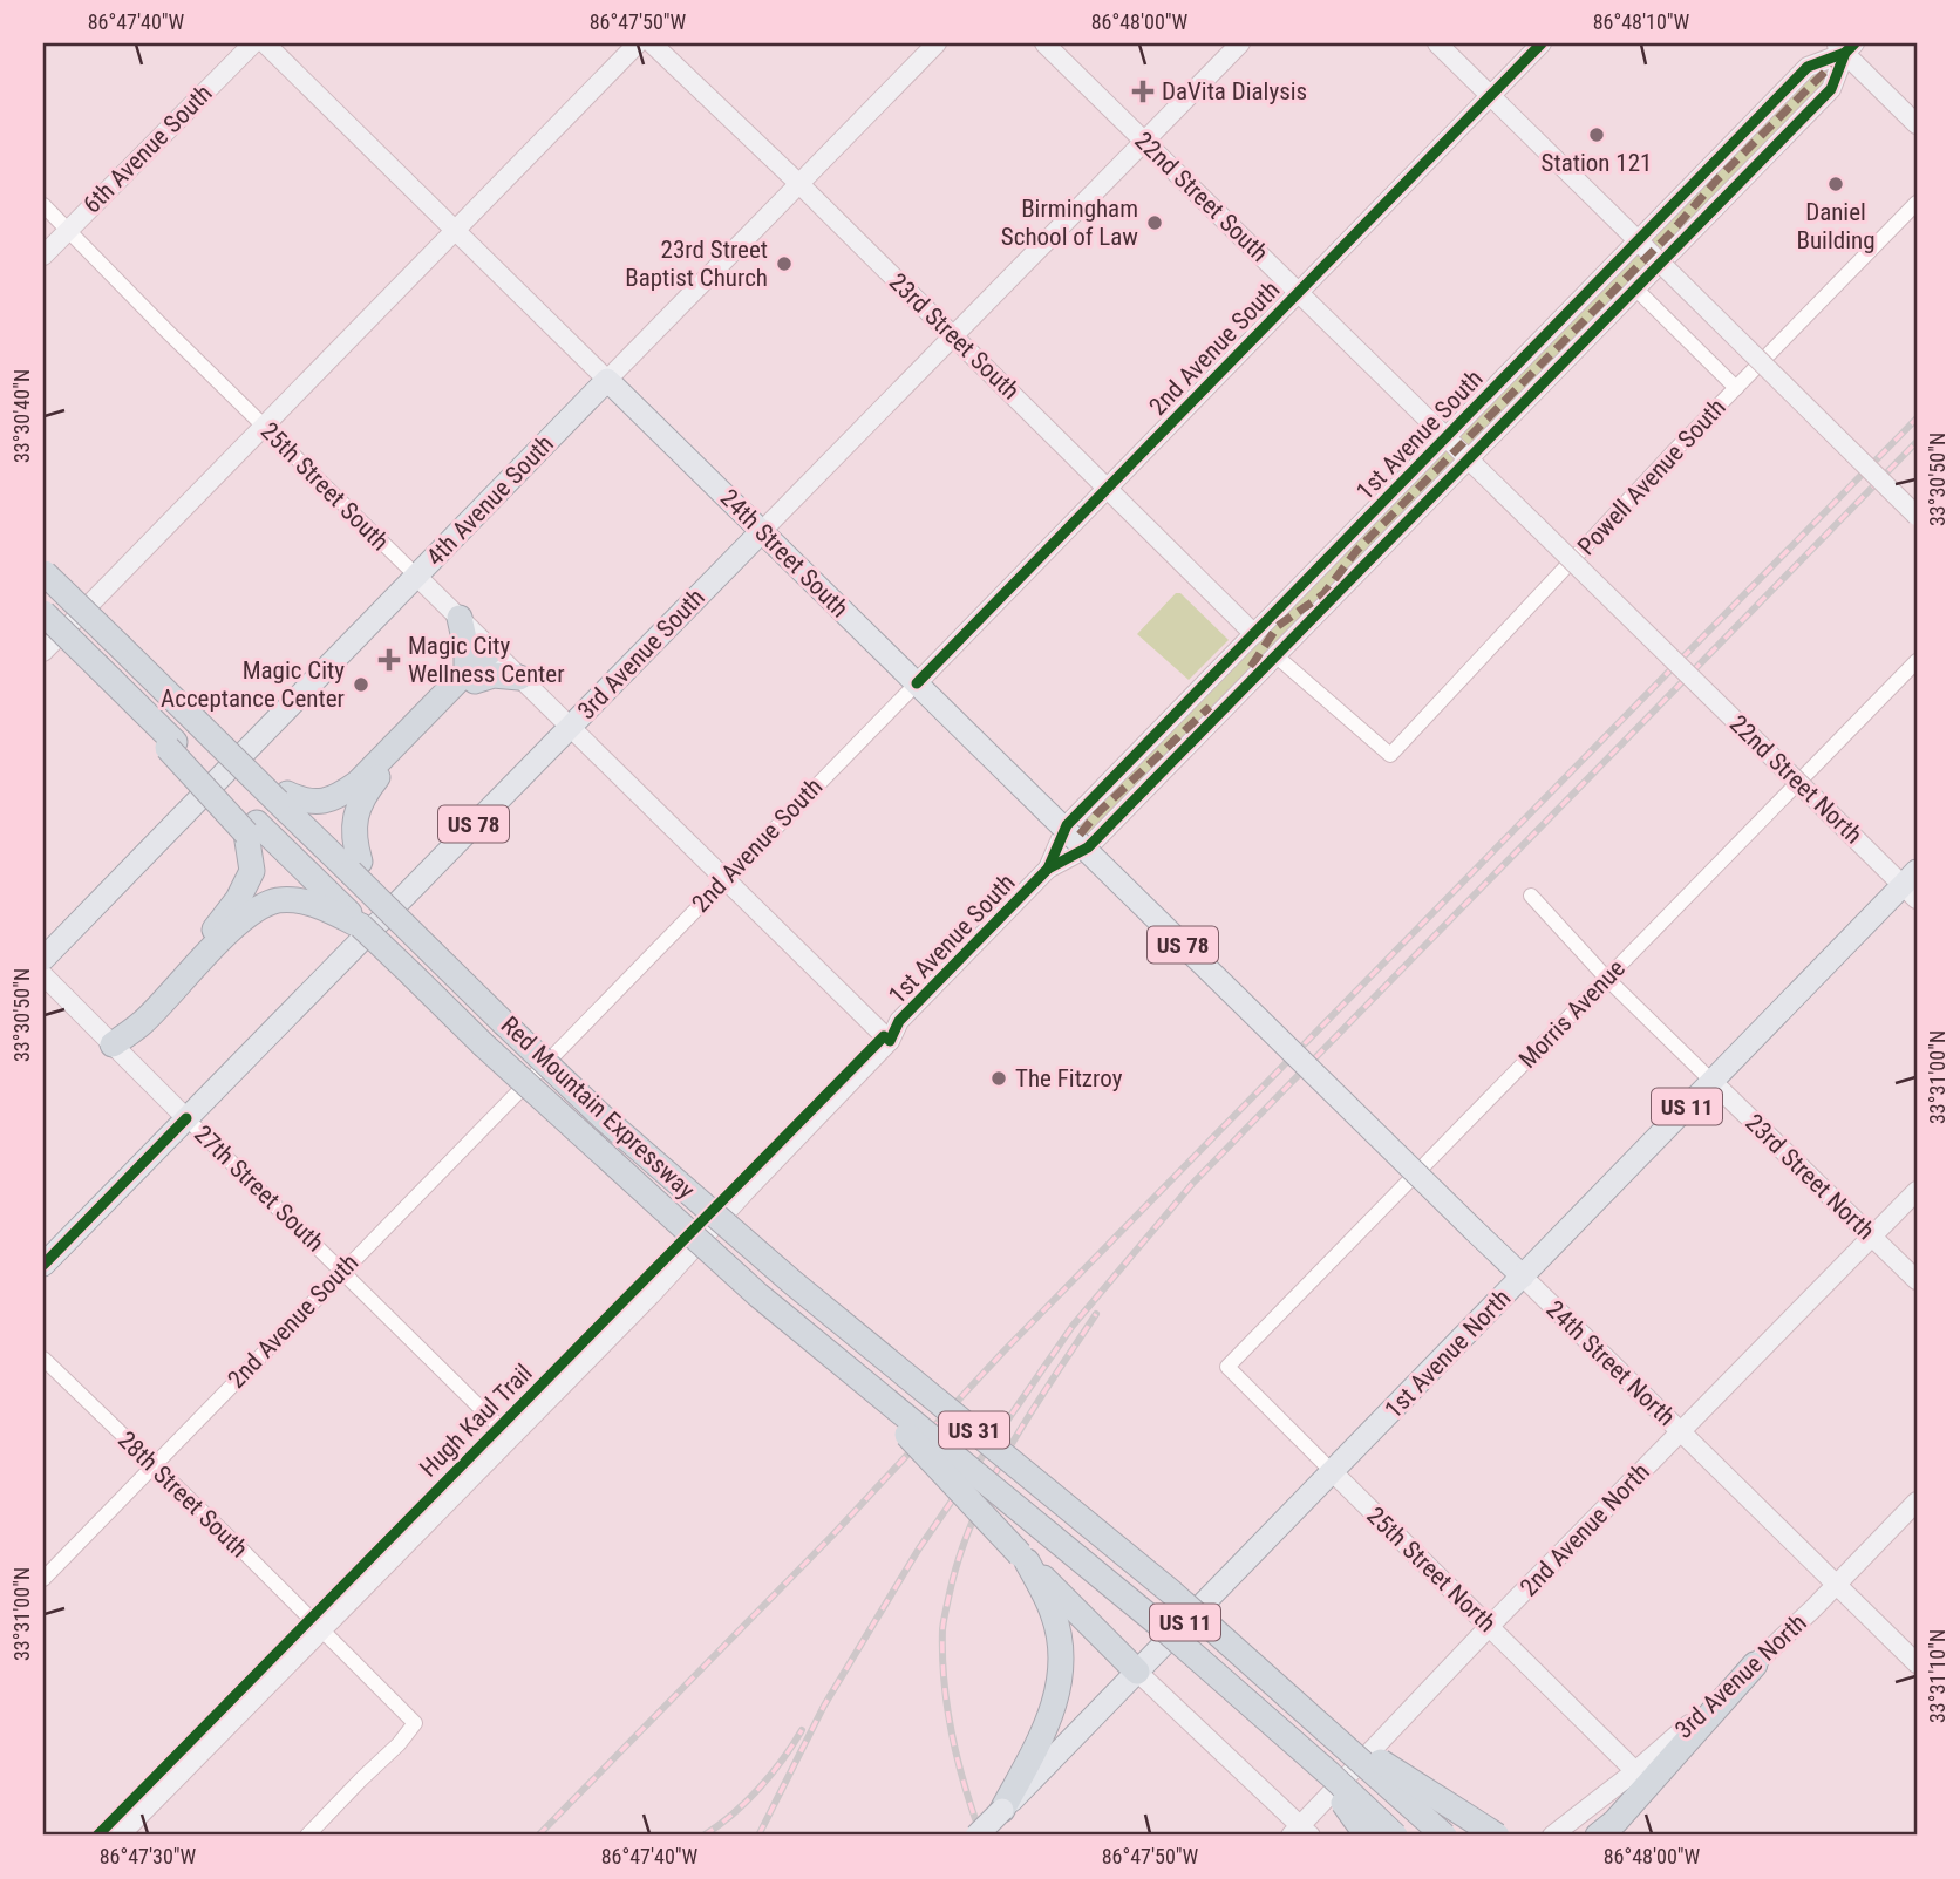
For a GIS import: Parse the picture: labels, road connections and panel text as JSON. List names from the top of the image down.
{
  "streets": {
    "highway": ["Red Mountain Expressway", "US 31"],
    "main road": [
      "4th Avenue South",
      "24th Street South",
      "3rd Avenue South",
      "US 78",
      "US 11",
      "1st Avenue North",
      "24th Street North"
    ],
    "street": [
      "6th Avenue South",
      "22nd Street South",
      "23rd Street South",
      "2nd Avenue South",
      "1st Avenue South",
      "Powell Avenue South",
      "25th Street South",
      "22nd Street North",
      "Morris Avenue",
      "23rd Street North",
      "27th Street South",
      "28th Street South",
      "2nd Avenue North",
      "25th Street North",
      "3rd Avenue North"
    ],
    "cycle path": ["Hugh Kaul Trail"]
  },
  "crossings": [
    ["6th Avenue South", "25th Street South"],
    ["22nd Street South", "2nd Avenue South"],
    ["22nd Street South", "1st Avenue South"],
    ["22nd Street South", "3rd Avenue South"],
    ["22nd Street South", "22nd Street North"],
    ["23rd Street South", "2nd Avenue South"],
    ["23rd Street South", "1st Avenue South"],
    ["23rd Street South", "4th Avenue South"],
    ["23rd Street South", "3rd Avenue South"],
    ["2nd Avenue South", "25th Street South"],
    ["2nd Avenue South", "24th Street South"],
    ["2nd Avenue South", "27th Street South"],
    ["2nd Avenue South", "28th Street South"],
    ["1st Avenue South", "Powell Avenue South"],
    ["1st Avenue South", "25th Street South"],
    ["1st Avenue South", "27th Street South"],
    ["1st Avenue South", "28th Street South"],
    ["25th Street South", "4th Avenue South"],
    ["25th Street South", "3rd Avenue South"],
    ["4th Avenue South", "24th Street South"],
    ["24th Street South", "3rd Avenue South"],
    ["24th Street South", "24th Street North"],
    ["3rd Avenue South", "27th Street South"],
    ["22nd Street North", "1st Avenue North"],
    ["Morris Avenue", "23rd Street North"],
    ["Morris Avenue", "25th Street North"],
    ["23rd Street North", "1st Avenue North"],
    ["23rd Street North", "2nd Avenue North"],
    ["1st Avenue North", "24th Street North"],
    ["1st Avenue North", "25th Street North"],
    ["24th Street North", "2nd Avenue North"],
    ["24th Street North", "3rd Avenue North"],
    ["2nd Avenue North", "25th Street North"],
    ["25th Street North", "3rd Avenue North"]
  ],
  "places": {
    "health": ["DaVita Dialysis", "Magic City Wellness Center"],
    "other": [
      "Station 121",
      "Daniel Building",
      "Birmingham School of Law",
      "23rd Street Baptist Church",
      "Magic City Acceptance Center",
      "The Fitzroy"
    ]
  },
  "coordinates": [
    "86°47'40\"W",
    "86°47'50\"W",
    "86°48'00\"W",
    "86°48'10\"W",
    "33°30'40\"N",
    "33°30'50\"N",
    "33°31'00\"N",
    "33°31'10\"N",
    "86°47'30\"W"
  ]
}
